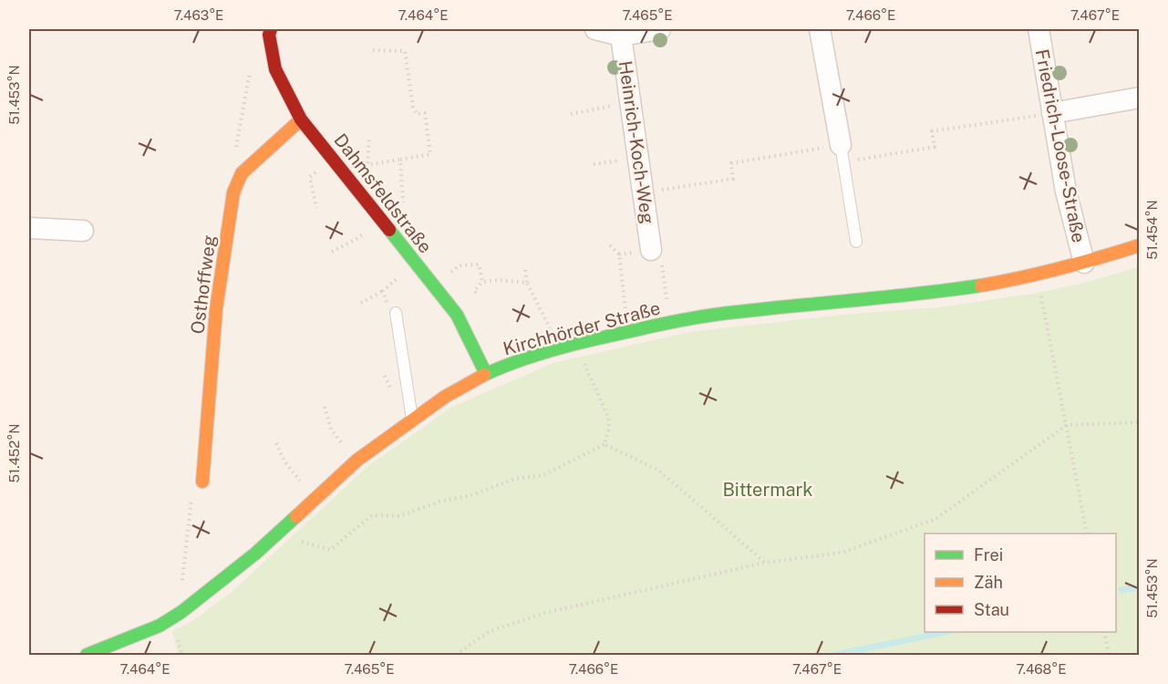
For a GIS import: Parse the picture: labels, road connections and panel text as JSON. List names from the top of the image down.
{
  "streets": {
    "main road": ["Dahmsfeldstraße", "Osthoffweg", "Kirchhörder Straße"],
    "street": ["Heinrich-Koch-Weg", "Friedrich-Loose-Straße"]
  },
  "crossings": [
    ["Friedrich-Loose-Straße", "Kirchhörder Straße"],
    ["Dahmsfeldstraße", "Osthoffweg"],
    ["Dahmsfeldstraße", "Kirchhörder Straße"]
  ],
  "parks": ["Bittermark"],
  "legend": ["Frei", "Zäh", "Stau"],
  "coordinates": [
    "7.463°E",
    "7.464°E",
    "7.465°E",
    "7.466°E",
    "7.467°E",
    "51.453°N",
    "51.454°N",
    "51.452°N",
    "7.468°E"
  ]
}
